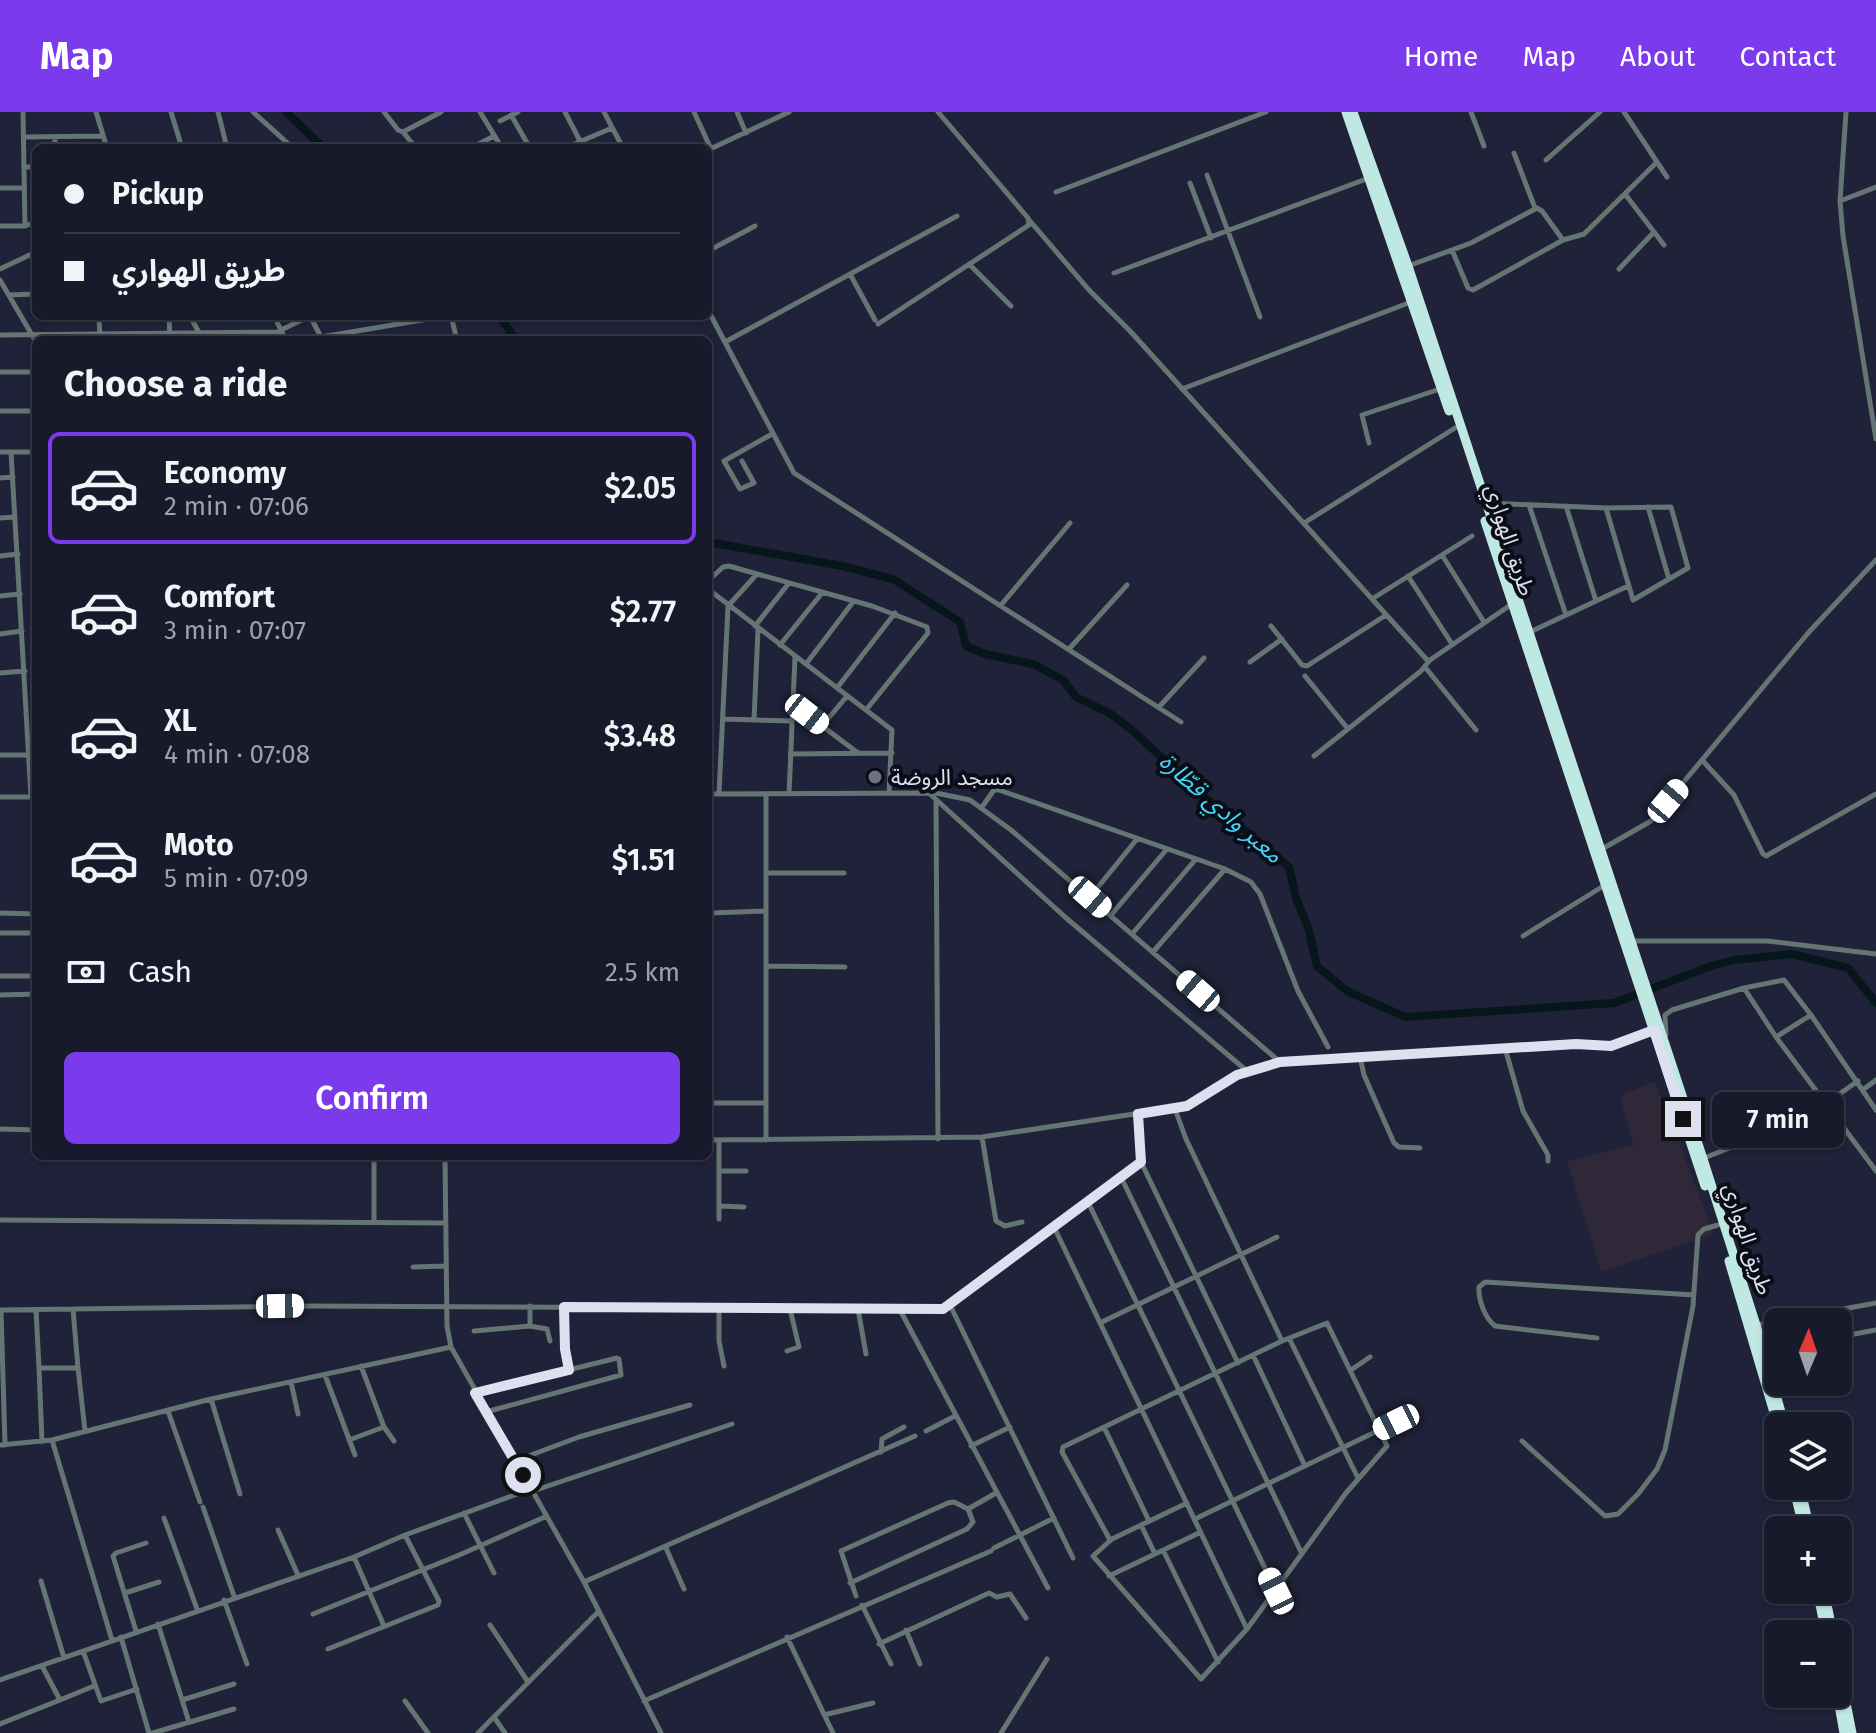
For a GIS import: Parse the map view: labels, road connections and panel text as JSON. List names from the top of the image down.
{
  "streets": {
    "highway": ["طريق الهواري"]
  },
  "water": ["معبر وادي قطّارة"],
  "places": ["مسجد الروضة"],
  "north": "top",
  "page": {
    "header": "Map",
    "nav": [
      "Home",
      "Map",
      "About",
      "Contact"
    ],
    "banner": ["Pickup", "طريق الهواري"],
    "heading": "Choose a ride",
    "list": [
      {
        "name": "Economy",
        "note": "2 min · 07:06",
        "value": "$2.05"
      },
      {
        "name": "Comfort",
        "note": "3 min · 07:07",
        "value": "$2.77"
      },
      {
        "name": "XL",
        "note": "4 min · 07:08",
        "value": "$3.48"
      },
      {
        "name": "Moto",
        "note": "5 min · 07:09",
        "value": "$1.51"
      }
    ],
    "pay": ["Cash", "2.5 km"],
    "buttons": "Confirm",
    "bubble": "7 min",
    "map_buttons": ["+", "−"]
  }
}
